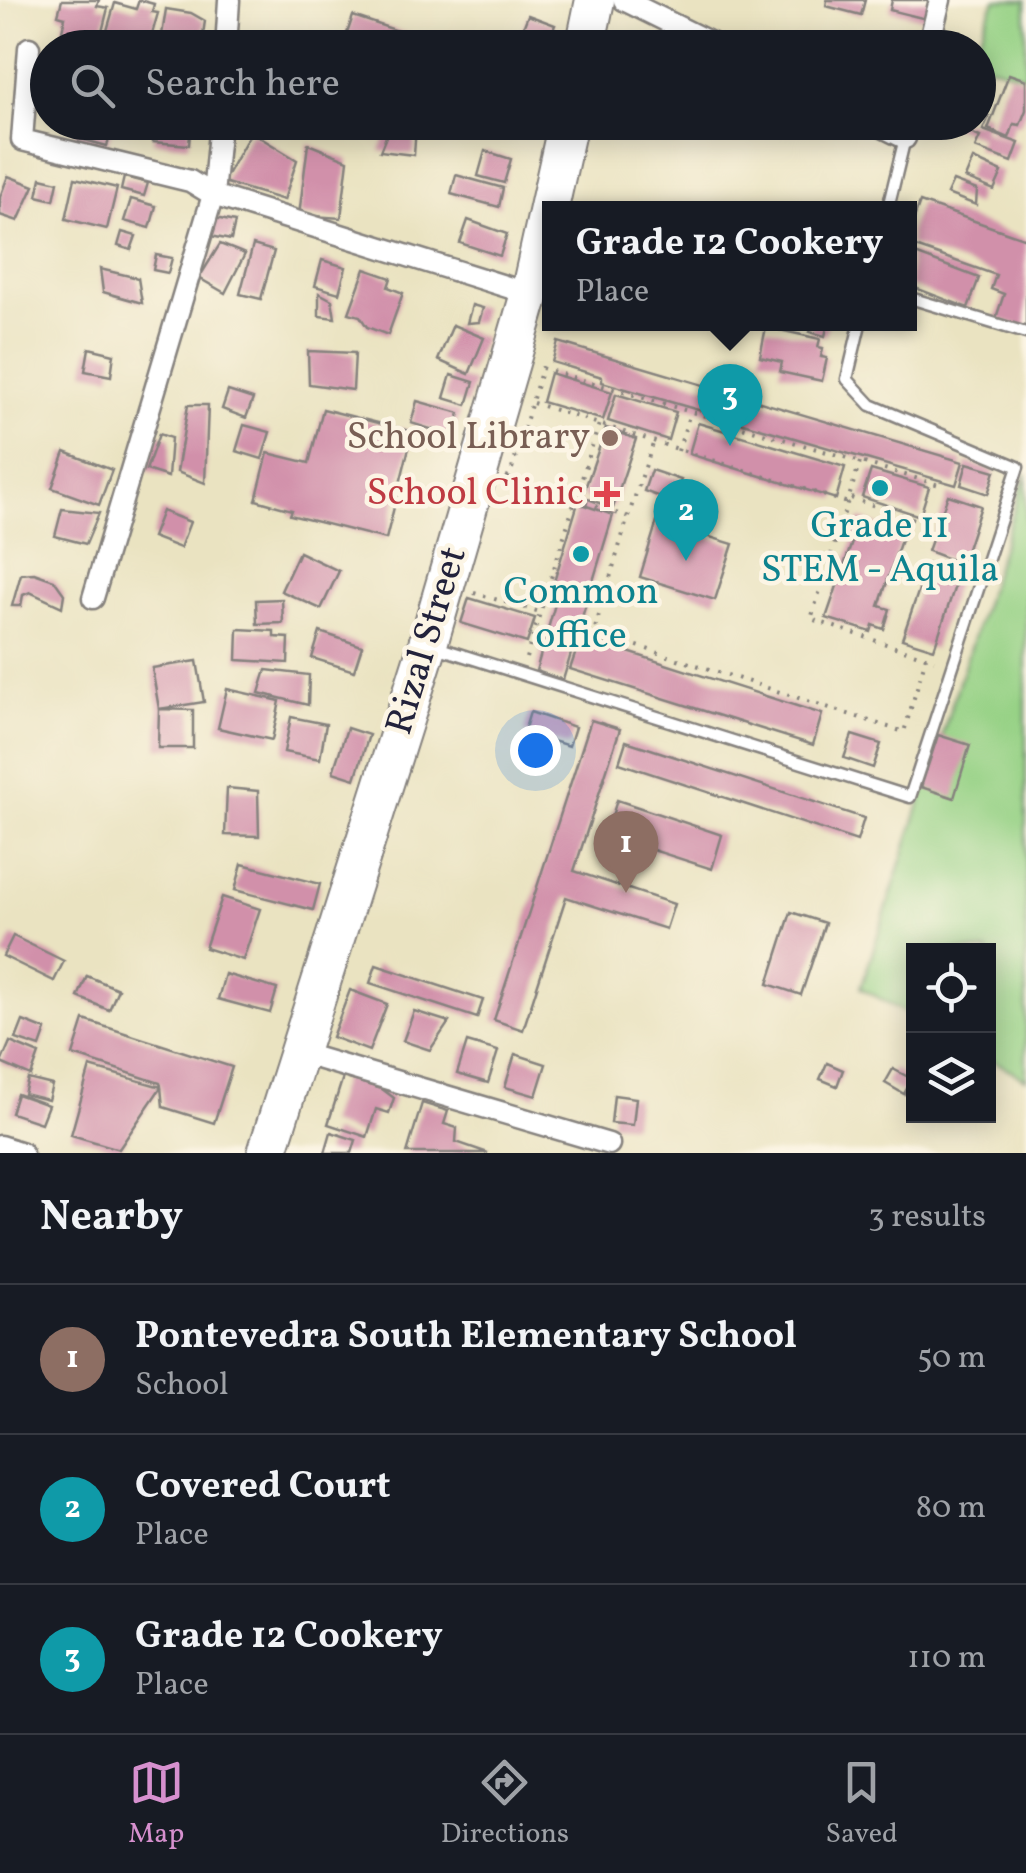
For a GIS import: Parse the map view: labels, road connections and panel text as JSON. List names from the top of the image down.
{
  "streets": {
    "highway": ["Rizal Street"]
  },
  "places": {
    "other": ["School Library", "Grade 11 STEM - Aquila", "Common office"],
    "health": ["School Clinic"]
  },
  "page": {
    "search": "Search here",
    "popup": ["Grade 12 Cookery", "Place"],
    "pins": ["3", "2", "1"],
    "heading": ["Nearby", "3 results"],
    "list": [
      {
        "mark": "1",
        "name": "Pontevedra South Elementary School",
        "note": "School",
        "value": "50 m"
      },
      {
        "mark": "2",
        "name": "Covered Court",
        "note": "Place",
        "value": "80 m"
      },
      {
        "mark": "3",
        "name": "Grade 12 Cookery",
        "note": "Place",
        "value": "110 m"
      }
    ],
    "nav": ["Map", "Directions", "Saved"]
  }
}
